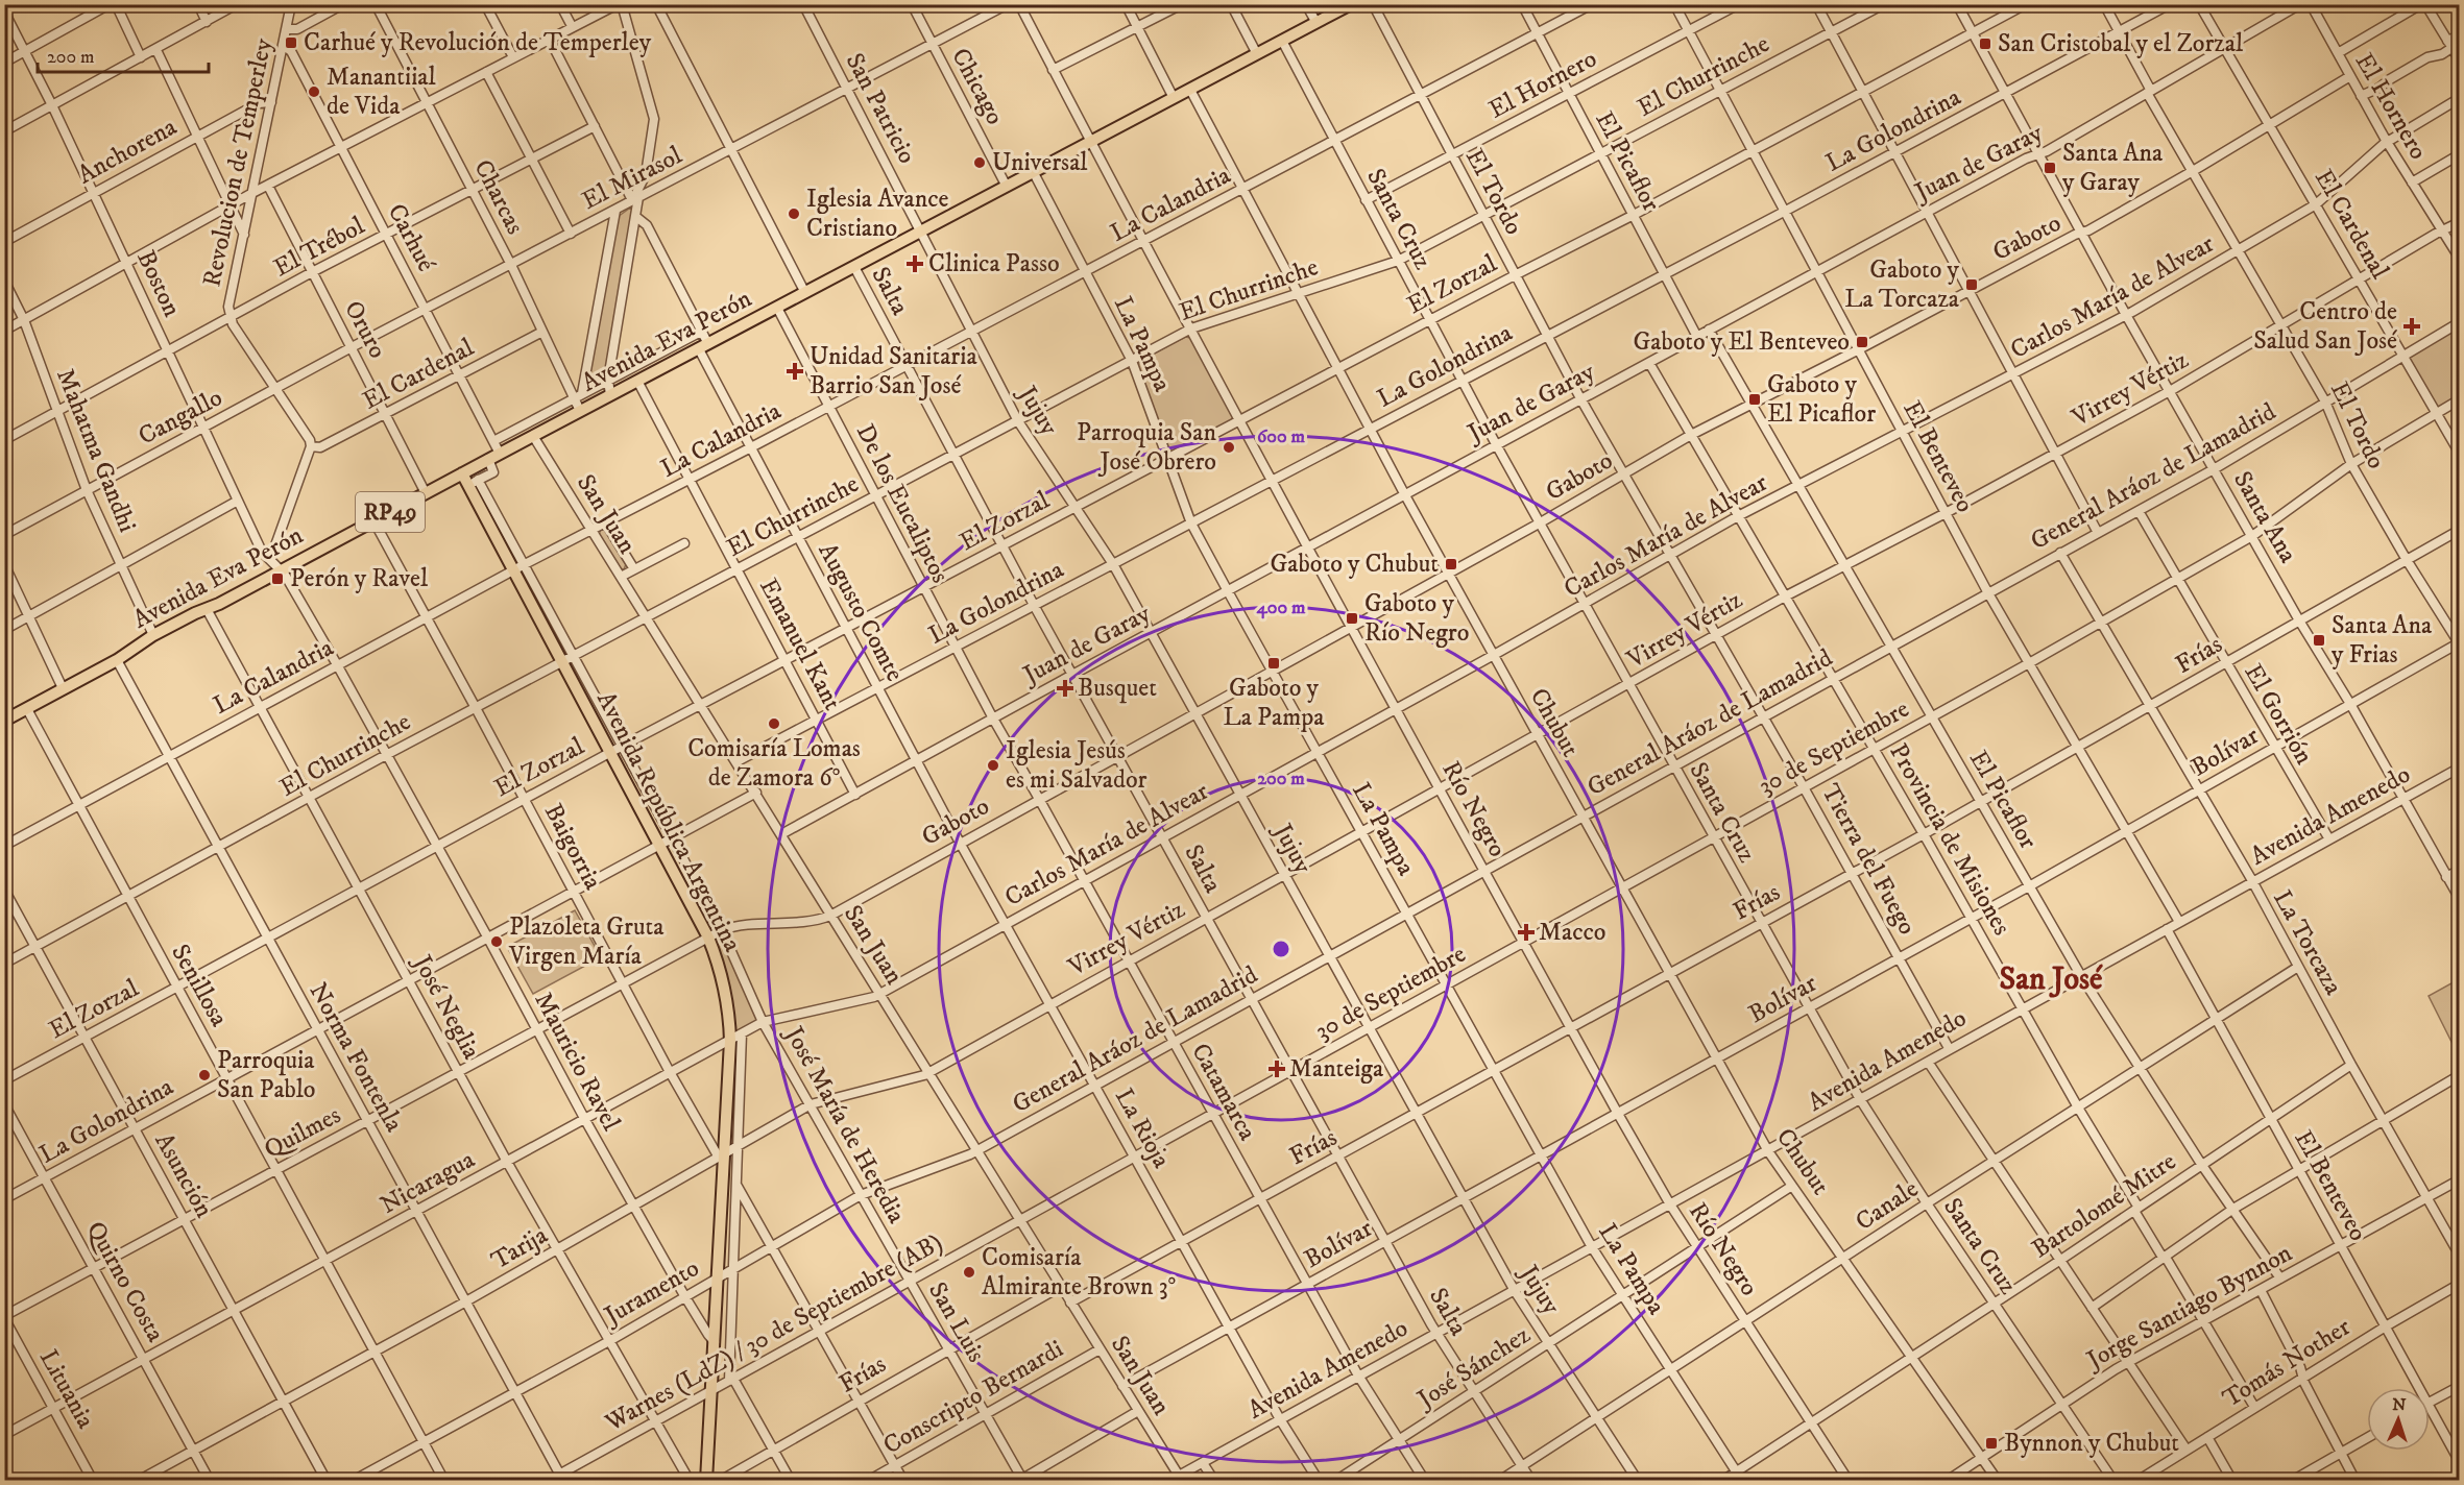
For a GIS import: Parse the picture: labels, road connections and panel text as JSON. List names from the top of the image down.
{
  "streets": {
    "main road": ["Avenida Eva Perón", "RP49", "Avenida República Argentina"],
    "street": [
      "El Churrinche",
      "El Hornero",
      "Chicago",
      "San Patricio",
      "La Golondrina",
      "Anchorena",
      "El Picaflor",
      "Revolucion de Temperley",
      "Juan de Garay",
      "El Mirasol",
      "El Tordo",
      "Charcas",
      "La Calandria",
      "Santa Cruz",
      "El Cardenal",
      "Carhué",
      "Gaboto",
      "El Trébol",
      "Boston",
      "El Zorzal",
      "Salta",
      "Carlos María de Alvear",
      "Oruro",
      "La Pampa",
      "Virrey Vértiz",
      "Jujuy",
      "Cangallo",
      "Mahatma Gandhi",
      "El Benteveo",
      "General Aráoz de Lamadrid",
      "De los Eucaliptos",
      "San Juan",
      "Santa Ana",
      "Augusto Comte",
      "Emanuel Kant",
      "Frías",
      "El Gorrión",
      "Chubut",
      "30 de Septiembre",
      "Bolívar",
      "Río Negro",
      "Avenida Amenedo",
      "Provincia de Misiones",
      "Baigorria",
      "Tierra del Fuego",
      "La Torcaza",
      "Senillosa",
      "José Neglia",
      "Norma Fontenla",
      "Mauricio Ravel",
      "Catamarca",
      "José María de Heredia",
      "La Rioja",
      "Quilmes",
      "Asunción",
      "Nicaragua",
      "Canale",
      "Bartolomé Mitre",
      "Tarija",
      "Quirno Costa",
      "Juramento",
      "Jorge Santiago Bynnon",
      "San Luis",
      "Warnes (LdZ) / 30 de Septiembre (AB)",
      "Tomás Nother",
      "José Sánchez",
      "Lituania",
      "Conscripto Bernardi"
    ]
  },
  "crossings": [
    ["El Churrinche", "El Picaflor"],
    ["El Churrinche", "El Tordo"],
    ["El Churrinche", "Santa Cruz"],
    ["El Churrinche", "Salta"],
    ["El Churrinche", "La Pampa"],
    ["El Churrinche", "Jujuy"],
    ["El Churrinche", "El Benteveo"],
    ["El Churrinche", "De los Eucaliptos"],
    ["El Churrinche", "San Juan"],
    ["El Churrinche", "Augusto Comte"],
    ["El Churrinche", "Emanuel Kant"],
    ["El Churrinche", "Chubut"],
    ["El Churrinche", "Río Negro"],
    ["El Churrinche", "Avenida República Argentina"],
    ["El Churrinche", "Baigorria"],
    ["El Churrinche", "Senillosa"],
    ["El Churrinche", "José Neglia"],
    ["El Churrinche", "Norma Fontenla"],
    ["El Churrinche", "Mauricio Ravel"],
    ["El Churrinche", "Asunción"],
    ["El Hornero", "El Picaflor"],
    ["El Hornero", "El Tordo"],
    ["El Hornero", "Santa Cruz"],
    ["El Hornero", "Gaboto"],
    ["El Hornero", "Carlos María de Alvear"],
    ["El Hornero", "Virrey Vértiz"],
    ["El Hornero", "El Benteveo"],
    ["Chicago", "El Mirasol"],
    ["Chicago", "Avenida Eva Perón"],
    ["San Patricio", "El Mirasol"],
    ["San Patricio", "Avenida Eva Perón"],
    ["San Patricio", "Jujuy"],
    ["La Golondrina", "El Picaflor"],
    ["La Golondrina", "El Tordo"],
    ["La Golondrina", "Santa Cruz"],
    ["La Golondrina", "Salta"],
    ["La Golondrina", "La Pampa"],
    ["La Golondrina", "Jujuy"],
    ["La Golondrina", "El Benteveo"],
    ["La Golondrina", "De los Eucaliptos"],
    ["La Golondrina", "San Juan"],
    ["La Golondrina", "Santa Ana"],
    ["La Golondrina", "Augusto Comte"],
    ["La Golondrina", "Emanuel Kant"],
    ["La Golondrina", "Chubut"],
    ["La Golondrina", "Río Negro"],
    ["La Golondrina", "Avenida República Argentina"],
    ["La Golondrina", "Baigorria"],
    ["La Golondrina", "Senillosa"],
    ["La Golondrina", "José Neglia"],
    ["La Golondrina", "Norma Fontenla"],
    ["La Golondrina", "Mauricio Ravel"],
    ["La Golondrina", "Asunción"],
    ["La Golondrina", "Quirno Costa"],
    ["Anchorena", "Revolucion de Temperley"],
    ["Anchorena", "Boston"],
    ["El Picaflor", "Juan de Garay"],
    ["El Picaflor", "La Calandria"],
    ["El Picaflor", "Gaboto"],
    ["El Picaflor", "El Zorzal"],
    ["El Picaflor", "Carlos María de Alvear"],
    ["El Picaflor", "Virrey Vértiz"],
    ["El Picaflor", "General Aráoz de Lamadrid"],
    ["El Picaflor", "Frías"],
    ["El Picaflor", "30 de Septiembre"],
    ["El Picaflor", "Bolívar"],
    ["El Picaflor", "Avenida Amenedo"],
    ["El Picaflor", "Canale"],
    ["El Picaflor", "Bartolomé Mitre"],
    ["El Picaflor", "Jorge Santiago Bynnon"],
    ["Revolucion de Temperley", "El Mirasol"],
    ["Revolucion de Temperley", "El Cardenal"],
    ["Revolucion de Temperley", "Carhué"],
    ["Revolucion de Temperley", "El Trébol"],
    ["Revolucion de Temperley", "Cangallo"],
    ["Juan de Garay", "El Tordo"],
    ["Juan de Garay", "Santa Cruz"],
    ["Juan de Garay", "El Cardenal"],
    ["Juan de Garay", "Salta"],
    ["Juan de Garay", "La Pampa"],
    ["Juan de Garay", "Jujuy"],
    ["Juan de Garay", "El Benteveo"],
    ["Juan de Garay", "De los Eucaliptos"],
    ["Juan de Garay", "San Juan"],
    ["Juan de Garay", "Santa Ana"],
    ["Juan de Garay", "Augusto Comte"],
    ["Juan de Garay", "Emanuel Kant"],
    ["Juan de Garay", "Chubut"],
    ["Juan de Garay", "Río Negro"],
    ["Juan de Garay", "Provincia de Misiones"],
    ["Juan de Garay", "Tierra del Fuego"],
    ["Juan de Garay", "Catamarca"],
    ["Juan de Garay", "La Rioja"],
    ["El Mirasol", "Charcas"],
    ["El Mirasol", "Carhué"],
    ["El Mirasol", "Oruro"],
    ["El Mirasol", "Cangallo"],
    ["El Tordo", "La Calandria"],
    ["El Tordo", "Gaboto"],
    ["El Tordo", "El Zorzal"],
    ["El Tordo", "Carlos María de Alvear"],
    ["El Tordo", "Virrey Vértiz"],
    ["El Tordo", "General Aráoz de Lamadrid"],
    ["El Tordo", "Frías"],
    ["El Tordo", "30 de Septiembre"],
    ["El Tordo", "Bolívar"],
    ["El Tordo", "Tierra del Fuego"],
    ["Charcas", "El Cardenal"],
    ["Charcas", "El Trébol"],
    ["Charcas", "Avenida Eva Perón"],
    ["La Calandria", "Santa Cruz"],
    ["La Calandria", "Salta"],
    ["La Calandria", "La Pampa"],
    ["La Calandria", "Jujuy"],
    ["La Calandria", "De los Eucaliptos"],
    ["La Calandria", "San Juan"],
    ["La Calandria", "Augusto Comte"],
    ["La Calandria", "Emanuel Kant"],
    ["La Calandria", "Chubut"],
    ["La Calandria", "Río Negro"],
    ["La Calandria", "Avenida República Argentina"],
    ["La Calandria", "Baigorria"],
    ["La Calandria", "Senillosa"],
    ["La Calandria", "José Neglia"],
    ["La Calandria", "Norma Fontenla"],
    ["La Calandria", "Mauricio Ravel"],
    ["Santa Cruz", "Gaboto"],
    ["Santa Cruz", "El Zorzal"],
    ["Santa Cruz", "Carlos María de Alvear"],
    ["Santa Cruz", "Avenida Eva Perón"],
    ["Santa Cruz", "Virrey Vértiz"],
    ["Santa Cruz", "General Aráoz de Lamadrid"],
    ["Santa Cruz", "Frías"],
    ["Santa Cruz", "30 de Septiembre"],
    ["Santa Cruz", "Bolívar"],
    ["Santa Cruz", "Avenida Amenedo"],
    ["Santa Cruz", "Canale"],
    ["Santa Cruz", "Bartolomé Mitre"],
    ["Santa Cruz", "Jorge Santiago Bynnon"],
    ["El Cardenal", "Carhué"],
    ["El Cardenal", "Gaboto"],
    ["El Cardenal", "Carlos María de Alvear"],
    ["El Cardenal", "Oruro"],
    ["El Cardenal", "Virrey Vértiz"],
    ["El Cardenal", "General Aráoz de Lamadrid"],
    ["El Cardenal", "30 de Septiembre"],
    ["Carhué", "El Trébol"],
    ["Carhué", "Avenida Eva Perón"],
    ["Gaboto", "Salta"],
    ["Gaboto", "La Pampa"],
    ["Gaboto", "Jujuy"],
    ["Gaboto", "El Benteveo"],
    ["Gaboto", "San Juan"],
    ["Gaboto", "Santa Ana"],
    ["Gaboto", "Chubut"],
    ["Gaboto", "Río Negro"],
    ["Gaboto", "Provincia de Misiones"],
    ["Gaboto", "Tierra del Fuego"],
    ["Gaboto", "Catamarca"],
    ["Gaboto", "La Rioja"],
    ["Gaboto", "Quilmes"],
    ["El Trébol", "Boston"],
    ["El Trébol", "Oruro"],
    ["El Trébol", "Mahatma Gandhi"],
    ["Boston", "Avenida Eva Perón"],
    ["Boston", "Cangallo"],
    ["Boston", "Mauricio Ravel"],
    ["El Zorzal", "Salta"],
    ["El Zorzal", "La Pampa"],
    ["El Zorzal", "Jujuy"],
    ["El Zorzal", "El Benteveo"],
    ["El Zorzal", "De los Eucaliptos"],
    ["El Zorzal", "San Juan"],
    ["El Zorzal", "Santa Ana"],
    ["El Zorzal", "Augusto Comte"],
    ["El Zorzal", "Emanuel Kant"],
    ["El Zorzal", "Chubut"],
    ["El Zorzal", "Río Negro"],
    ["El Zorzal", "Avenida República Argentina"],
    ["El Zorzal", "Baigorria"],
    ["El Zorzal", "Senillosa"],
    ["El Zorzal", "José Neglia"],
    ["El Zorzal", "Norma Fontenla"],
    ["El Zorzal", "Mauricio Ravel"],
    ["El Zorzal", "Asunción"],
    ["Salta", "Carlos María de Alvear"],
    ["Salta", "Avenida Eva Perón"],
    ["Salta", "Virrey Vértiz"],
    ["Salta", "General Aráoz de Lamadrid"],
    ["Salta", "Frías"],
    ["Salta", "30 de Septiembre"],
    ["Salta", "Bolívar"],
    ["Salta", "Avenida Amenedo"],
    ["Salta", "Canale"],
    ["Salta", "José Sánchez"],
    ["Carlos María de Alvear", "La Pampa"],
    ["Carlos María de Alvear", "Jujuy"],
    ["Carlos María de Alvear", "El Benteveo"],
    ["Carlos María de Alvear", "San Juan"],
    ["Carlos María de Alvear", "Santa Ana"],
    ["Carlos María de Alvear", "Chubut"],
    ["Carlos María de Alvear", "Río Negro"],
    ["Carlos María de Alvear", "Provincia de Misiones"],
    ["Carlos María de Alvear", "Tierra del Fuego"],
    ["Carlos María de Alvear", "Catamarca"],
    ["Carlos María de Alvear", "La Rioja"],
    ["Carlos María de Alvear", "Nicaragua"],
    ["Oruro", "Avenida Eva Perón"],
    ["Avenida Eva Perón", "La Pampa"],
    ["Avenida Eva Perón", "Jujuy"],
    ["Avenida Eva Perón", "Mahatma Gandhi"],
    ["Avenida Eva Perón", "De los Eucaliptos"],
    ["Avenida Eva Perón", "San Juan"],
    ["Avenida Eva Perón", "Augusto Comte"],
    ["Avenida Eva Perón", "Emanuel Kant"],
    ["Avenida Eva Perón", "Chubut"],
    ["Avenida Eva Perón", "Río Negro"],
    ["Avenida Eva Perón", "Avenida República Argentina"],
    ["Avenida Eva Perón", "Baigorria"],
    ["Avenida Eva Perón", "Senillosa"],
    ["Avenida Eva Perón", "José Neglia"],
    ["Avenida Eva Perón", "Norma Fontenla"],
    ["Avenida Eva Perón", "Mauricio Ravel"],
    ["La Pampa", "Virrey Vértiz"],
    ["La Pampa", "General Aráoz de Lamadrid"],
    ["La Pampa", "Frías"],
    ["La Pampa", "30 de Septiembre"],
    ["La Pampa", "Bolívar"],
    ["La Pampa", "Avenida Amenedo"],
    ["La Pampa", "Canale"],
    ["La Pampa", "Bartolomé Mitre"],
    ["La Pampa", "José Sánchez"],
    ["Virrey Vértiz", "Jujuy"],
    ["Virrey Vértiz", "El Benteveo"],
    ["Virrey Vértiz", "San Juan"],
    ["Virrey Vértiz", "Santa Ana"],
    ["Virrey Vértiz", "Chubut"],
    ["Virrey Vértiz", "Río Negro"],
    ["Virrey Vértiz", "Provincia de Misiones"],
    ["Virrey Vértiz", "Tierra del Fuego"],
    ["Virrey Vértiz", "Catamarca"],
    ["Virrey Vértiz", "La Rioja"],
    ["Virrey Vértiz", "Tarija"],
    ["Jujuy", "General Aráoz de Lamadrid"],
    ["Jujuy", "Frías"],
    ["Jujuy", "30 de Septiembre"],
    ["Jujuy", "Bolívar"],
    ["Jujuy", "Avenida Amenedo"],
    ["Jujuy", "Canale"],
    ["Jujuy", "José Sánchez"],
    ["Cangallo", "Mahatma Gandhi"],
    ["El Benteveo", "General Aráoz de Lamadrid"],
    ["El Benteveo", "Frías"],
    ["El Benteveo", "30 de Septiembre"],
    ["El Benteveo", "Bolívar"],
    ["El Benteveo", "Avenida Amenedo"],
    ["El Benteveo", "Canale"],
    ["El Benteveo", "Bartolomé Mitre"],
    ["El Benteveo", "Jorge Santiago Bynnon"],
    ["El Benteveo", "Tomás Nother"],
    ["General Aráoz de Lamadrid", "San Juan"],
    ["General Aráoz de Lamadrid", "Santa Ana"],
    ["General Aráoz de Lamadrid", "El Gorrión"],
    ["General Aráoz de Lamadrid", "Chubut"],
    ["General Aráoz de Lamadrid", "Río Negro"],
    ["General Aráoz de Lamadrid", "Provincia de Misiones"],
    ["General Aráoz de Lamadrid", "Tierra del Fuego"],
    ["General Aráoz de Lamadrid", "La Torcaza"],
    ["General Aráoz de Lamadrid", "Catamarca"],
    ["General Aráoz de Lamadrid", "La Rioja"],
    ["General Aráoz de Lamadrid", "Juramento"],
    ["De los Eucaliptos", "Catamarca"],
    ["San Juan", "Frías"],
    ["San Juan", "30 de Septiembre"],
    ["San Juan", "Bolívar"],
    ["San Juan", "Avenida Amenedo"],
    ["San Juan", "Quilmes"],
    ["San Juan", "Nicaragua"],
    ["San Juan", "Tarija"],
    ["San Juan", "Juramento"],
    ["San Juan", "Warnes (LdZ) / 30 de Septiembre (AB)"],
    ["San Juan", "Conscripto Bernardi"],
    ["Santa Ana", "Frías"],
    ["Santa Ana", "30 de Septiembre"],
    ["Santa Ana", "Bolívar"],
    ["Santa Ana", "Avenida Amenedo"],
    ["Augusto Comte", "La Rioja"],
    ["Frías", "El Gorrión"],
    ["Frías", "Chubut"],
    ["Frías", "Río Negro"],
    ["Frías", "Provincia de Misiones"],
    ["Frías", "Tierra del Fuego"],
    ["Frías", "La Torcaza"],
    ["Frías", "Catamarca"],
    ["Frías", "La Rioja"],
    ["Frías", "San Luis"],
    ["El Gorrión", "30 de Septiembre"],
    ["El Gorrión", "Bolívar"],
    ["El Gorrión", "Avenida Amenedo"],
    ["Chubut", "30 de Septiembre"],
    ["Chubut", "Bolívar"],
    ["Chubut", "Avenida Amenedo"],
    ["Chubut", "Canale"],
    ["Chubut", "Bartolomé Mitre"],
    ["Chubut", "Jorge Santiago Bynnon"],
    ["Chubut", "José Sánchez"],
    ["30 de Septiembre", "Río Negro"],
    ["30 de Septiembre", "Provincia de Misiones"],
    ["30 de Septiembre", "Tierra del Fuego"],
    ["30 de Septiembre", "La Torcaza"],
    ["30 de Septiembre", "Catamarca"],
    ["30 de Septiembre", "La Rioja"],
    ["30 de Septiembre", "Warnes (LdZ) / 30 de Septiembre (AB)"],
    ["Bolívar", "Río Negro"],
    ["Bolívar", "Provincia de Misiones"],
    ["Bolívar", "Tierra del Fuego"],
    ["Bolívar", "La Torcaza"],
    ["Bolívar", "Catamarca"],
    ["Bolívar", "La Rioja"],
    ["Río Negro", "Avenida Amenedo"],
    ["Río Negro", "Canale"],
    ["Río Negro", "Bartolomé Mitre"],
    ["Río Negro", "José Sánchez"],
    ["Avenida Amenedo", "Provincia de Misiones"],
    ["Avenida Amenedo", "Tierra del Fuego"],
    ["Avenida Amenedo", "La Torcaza"],
    ["Avenida Amenedo", "Catamarca"],
    ["Avenida Amenedo", "La Rioja"],
    ["Avenida República Argentina", "Baigorria"],
    ["Avenida República Argentina", "Mauricio Ravel"],
    ["Avenida República Argentina", "José María de Heredia"],
    ["Avenida República Argentina", "Quilmes"],
    ["Avenida República Argentina", "Nicaragua"],
    ["Avenida República Argentina", "Tarija"],
    ["Avenida República Argentina", "Juramento"],
    ["Avenida República Argentina", "Warnes (LdZ) / 30 de Septiembre (AB)"],
    ["Provincia de Misiones", "Canale"],
    ["Provincia de Misiones", "Bartolomé Mitre"],
    ["Provincia de Misiones", "Jorge Santiago Bynnon"],
    ["Provincia de Misiones", "Tomás Nother"],
    ["Baigorria", "Quilmes"],
    ["Baigorria", "Nicaragua"],
    ["Baigorria", "Tarija"],
    ["La Torcaza", "Canale"],
    ["La Torcaza", "Bartolomé Mitre"],
    ["La Torcaza", "Jorge Santiago Bynnon"],
    ["Senillosa", "Quilmes"],
    ["Senillosa", "Nicaragua"],
    ["Senillosa", "Tarija"],
    ["Senillosa", "Juramento"],
    ["José Neglia", "Quilmes"],
    ["José Neglia", "Nicaragua"],
    ["José Neglia", "Tarija"],
    ["José Neglia", "Juramento"],
    ["José Neglia", "Warnes (LdZ) / 30 de Septiembre (AB)"],
    ["Norma Fontenla", "Quilmes"],
    ["Norma Fontenla", "Nicaragua"],
    ["Norma Fontenla", "Tarija"],
    ["Norma Fontenla", "Juramento"],
    ["Norma Fontenla", "Warnes (LdZ) / 30 de Septiembre (AB)"],
    ["Mauricio Ravel", "Quilmes"],
    ["Mauricio Ravel", "Nicaragua"],
    ["Mauricio Ravel", "Tarija"],
    ["Mauricio Ravel", "Juramento"],
    ["Catamarca", "José Sánchez"],
    ["José María de Heredia", "Nicaragua"],
    ["José María de Heredia", "Tarija"],
    ["José María de Heredia", "Juramento"],
    ["José María de Heredia", "San Luis"],
    ["José María de Heredia", "Warnes (LdZ) / 30 de Septiembre (AB)"],
    ["Quilmes", "Asunción"],
    ["Quilmes", "Quirno Costa"],
    ["Quilmes", "Lituania"],
    ["Asunción", "Nicaragua"],
    ["Asunción", "Tarija"],
    ["Nicaragua", "Quirno Costa"],
    ["Nicaragua", "Lituania"],
    ["Tarija", "Quirno Costa"],
    ["San Luis", "Warnes (LdZ) / 30 de Septiembre (AB)"],
    ["San Luis", "Conscripto Bernardi"]
  ],
  "districts": ["San José"],
  "places": {
    "transit": [
      "Carhué y Revolución de Temperley",
      "San Cristobal y el Zorzal",
      "Santa Ana y Garay",
      "Gaboto y La Torcaza",
      "Gaboto y El Benteveo",
      "Gaboto y El Picaflor",
      "Gaboto y Chubut",
      "Perón y Ravel",
      "Gaboto y Río Negro",
      "Santa Ana y Frias",
      "Gaboto y La Pampa",
      "Bynnon y Chubut"
    ],
    "other": [
      "Manantiial de Vida",
      "Universal",
      "Iglesia Avance Cristiano",
      "Parroquia San José Obrero",
      "Comisaría Lomas de Zamora 6°",
      "Iglesia Jesús es mi Salvador",
      "Plazoleta Gruta Virgen María",
      "Parroquia San Pablo",
      "Comisaría Almirante Brown 3°"
    ],
    "health": [
      "Clinica Passo",
      "Centro de Salud San José",
      "Unidad Sanitaria Barrio San José",
      "Busquet",
      "Macco",
      "Manteiga"
    ]
  },
  "scale_bar": "200 m",
  "north": "top",
  "rings": ["600 m", "400 m", "200 m"]
}
